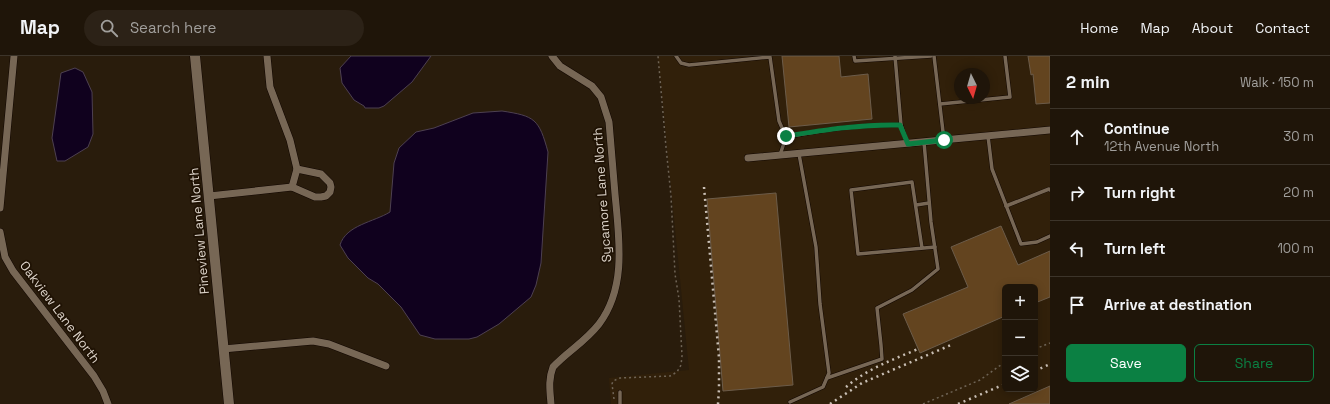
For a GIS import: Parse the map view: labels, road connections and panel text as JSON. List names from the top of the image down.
{
  "streets": {
    "street": ["Sycamore Lane North", "Pineview Lane North", "Oakview Lane North"]
  },
  "north": "bottom",
  "page": {
    "header": "Map",
    "search": "Search here",
    "nav": [
      "Home",
      "Map",
      "About",
      "Contact"
    ],
    "heading": ["2 min", "Walk · 150 m"],
    "list": [
      ["Continue", "12th Avenue North", "30 m"],
      ["Turn right", "20 m"],
      ["Turn left", "100 m"],
      "Arrive at destination"
    ],
    "map_buttons": ["+", "−"],
    "buttons": ["Save", "Share"]
  }
}
